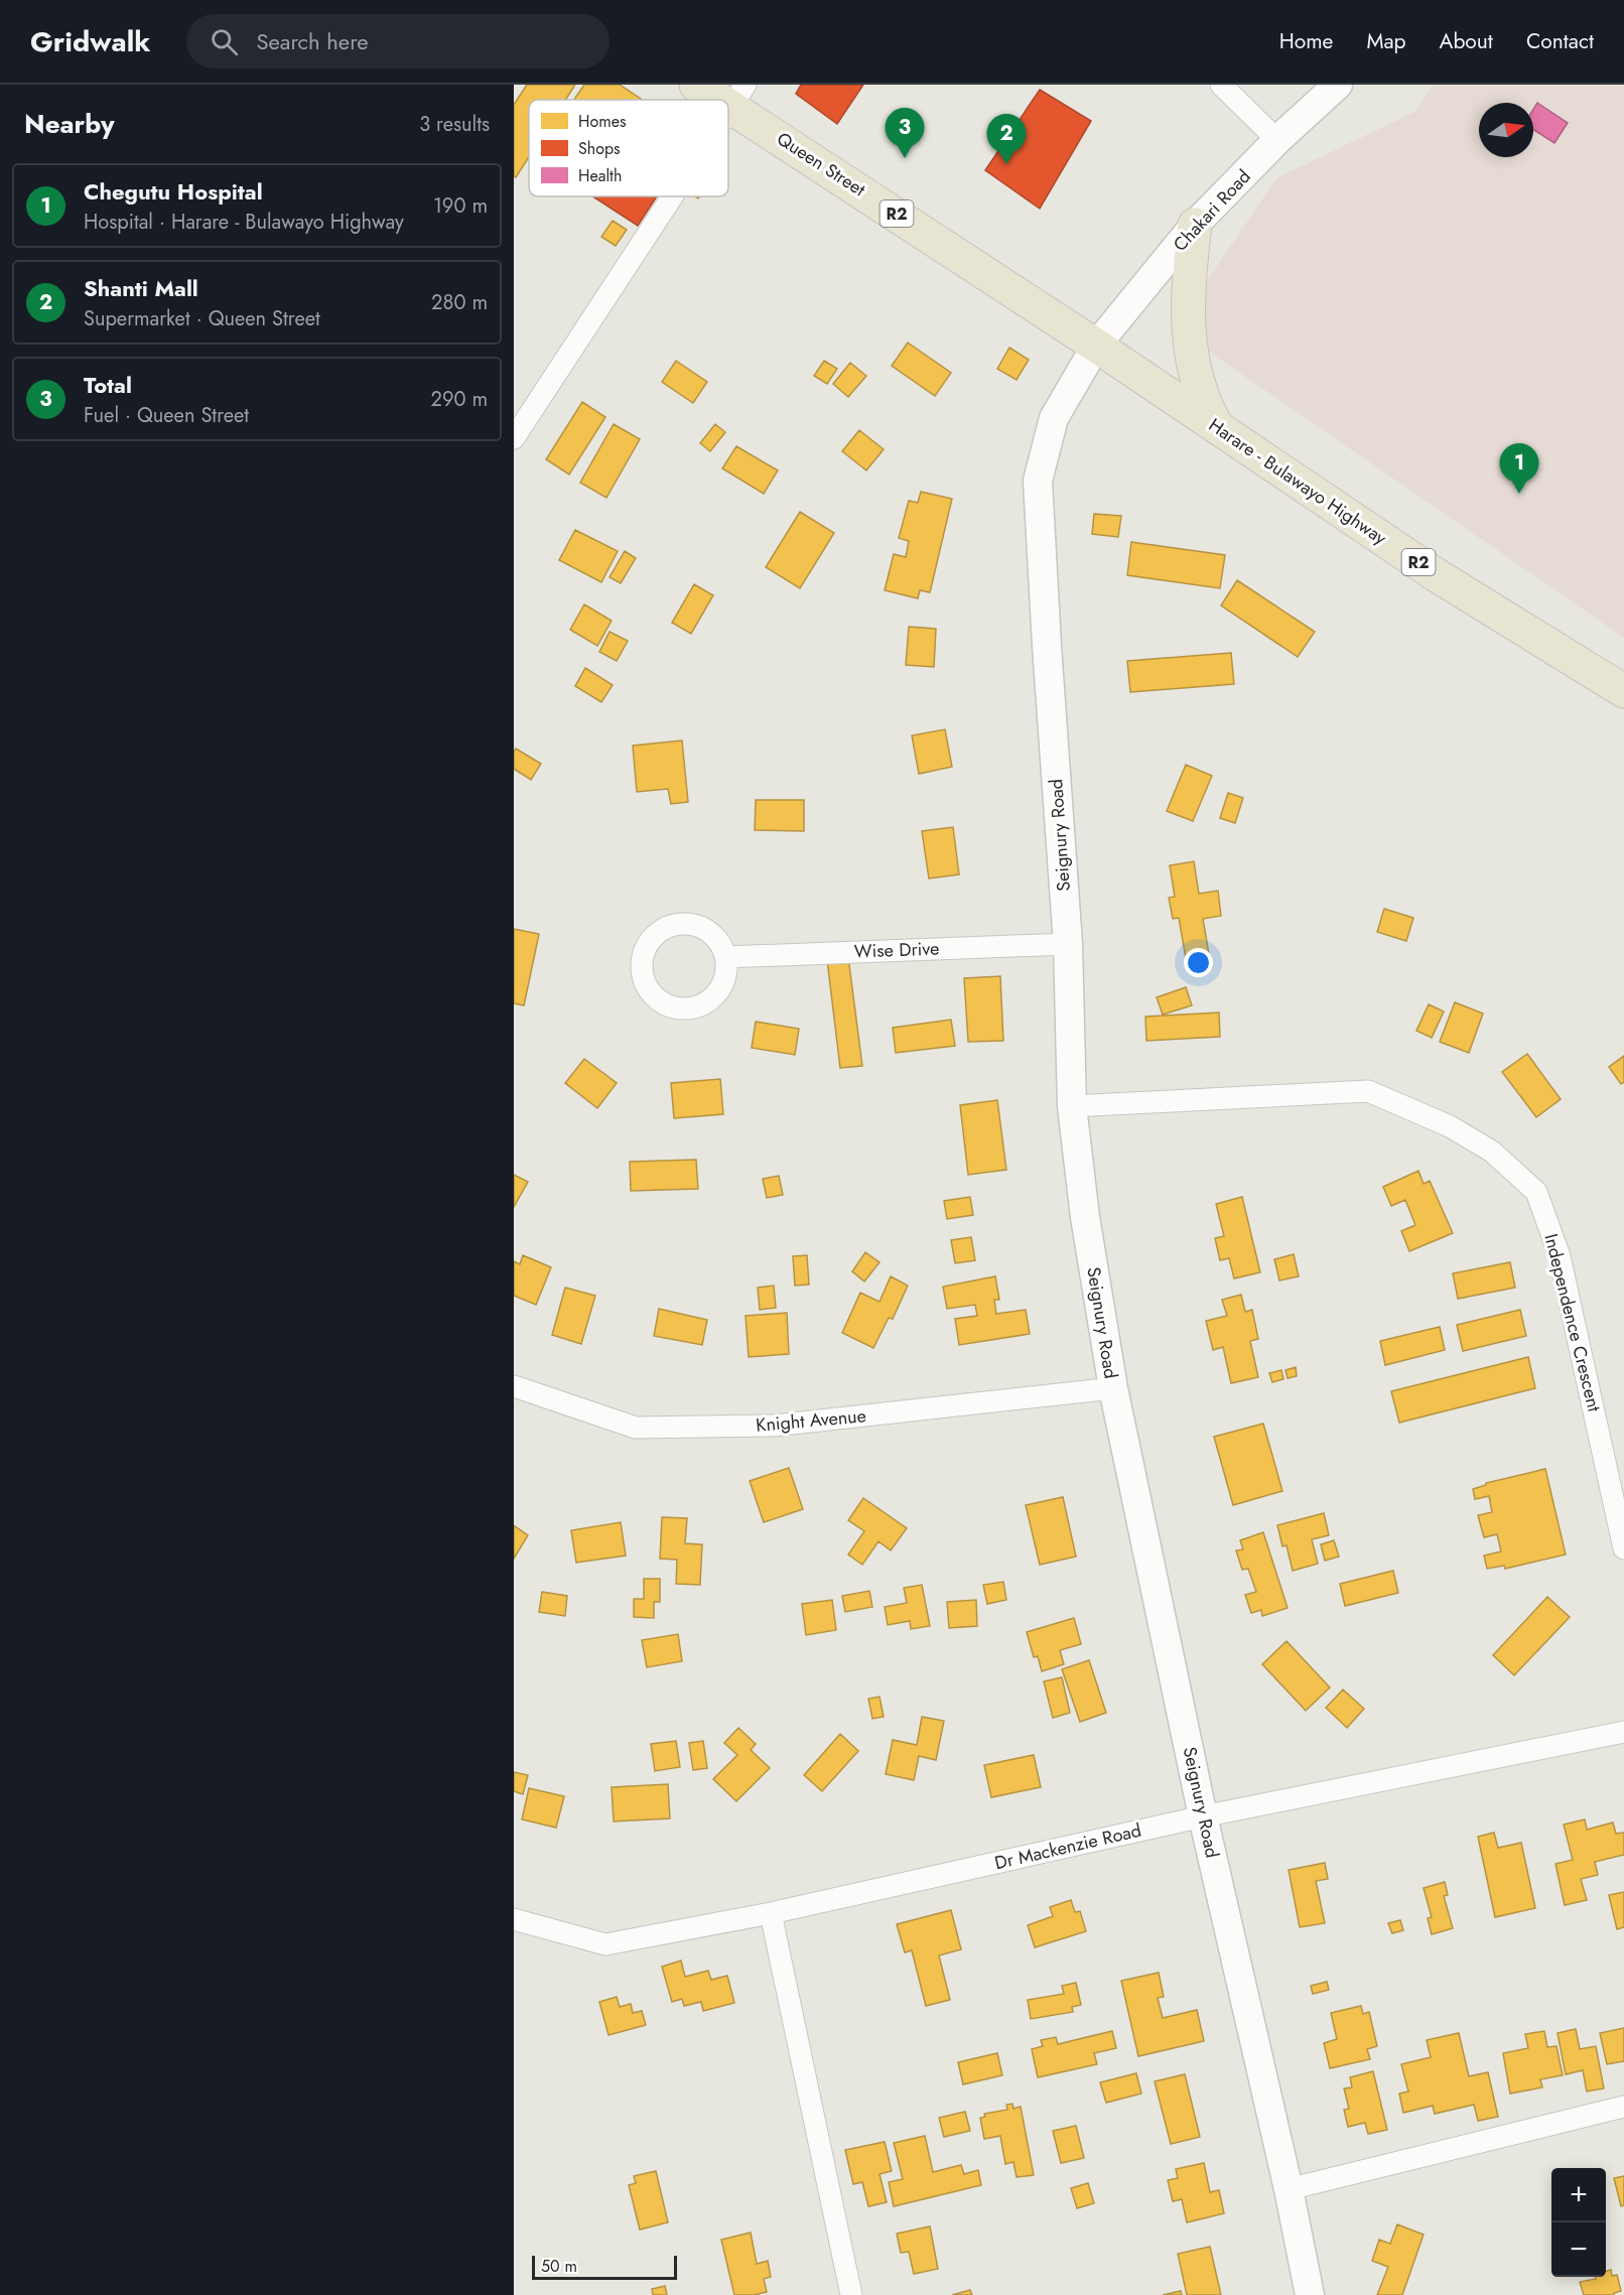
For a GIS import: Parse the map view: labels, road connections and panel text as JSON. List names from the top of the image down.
{
  "streets": {
    "highway": ["Queen Street", "R2", "Harare - Bulawayo Highway"],
    "main road": ["Chakari Road", "Seignury Road"],
    "street": [
      "Wise Drive",
      "Independence Crescent",
      "Knight Avenue",
      "Dr Mackenzie Road"
    ]
  },
  "crossings": [
    ["Queen Street", "Chakari Road"],
    ["Queen Street", "Harare - Bulawayo Highway"],
    ["Queen Street", "Seignury Road"],
    ["Chakari Road", "Harare - Bulawayo Highway"],
    ["Chakari Road", "Seignury Road"],
    ["Harare - Bulawayo Highway", "Seignury Road"],
    ["Seignury Road", "Wise Drive"],
    ["Seignury Road", "Independence Crescent"],
    ["Seignury Road", "Knight Avenue"],
    ["Seignury Road", "Dr Mackenzie Road"]
  ],
  "legend": ["Homes", "Shops", "Health"],
  "scale_bar": "50 m",
  "north": "right",
  "page": {
    "header": "Gridwalk",
    "search": "Search here",
    "nav": [
      "Home",
      "Map",
      "About",
      "Contact"
    ],
    "heading": ["Nearby", "3 results"],
    "pins": ["3", "2", "1"],
    "list": [
      {
        "mark": "1",
        "name": "Chegutu Hospital",
        "note": "Hospital · Harare - Bulawayo Highway",
        "value": "190 m"
      },
      {
        "mark": "2",
        "name": "Shanti Mall",
        "note": "Supermarket · Queen Street",
        "value": "280 m"
      },
      {
        "mark": "3",
        "name": "Total",
        "note": "Fuel · Queen Street",
        "value": "290 m"
      }
    ],
    "map_buttons": ["+", "−"],
    "scale": "50 m"
  }
}
